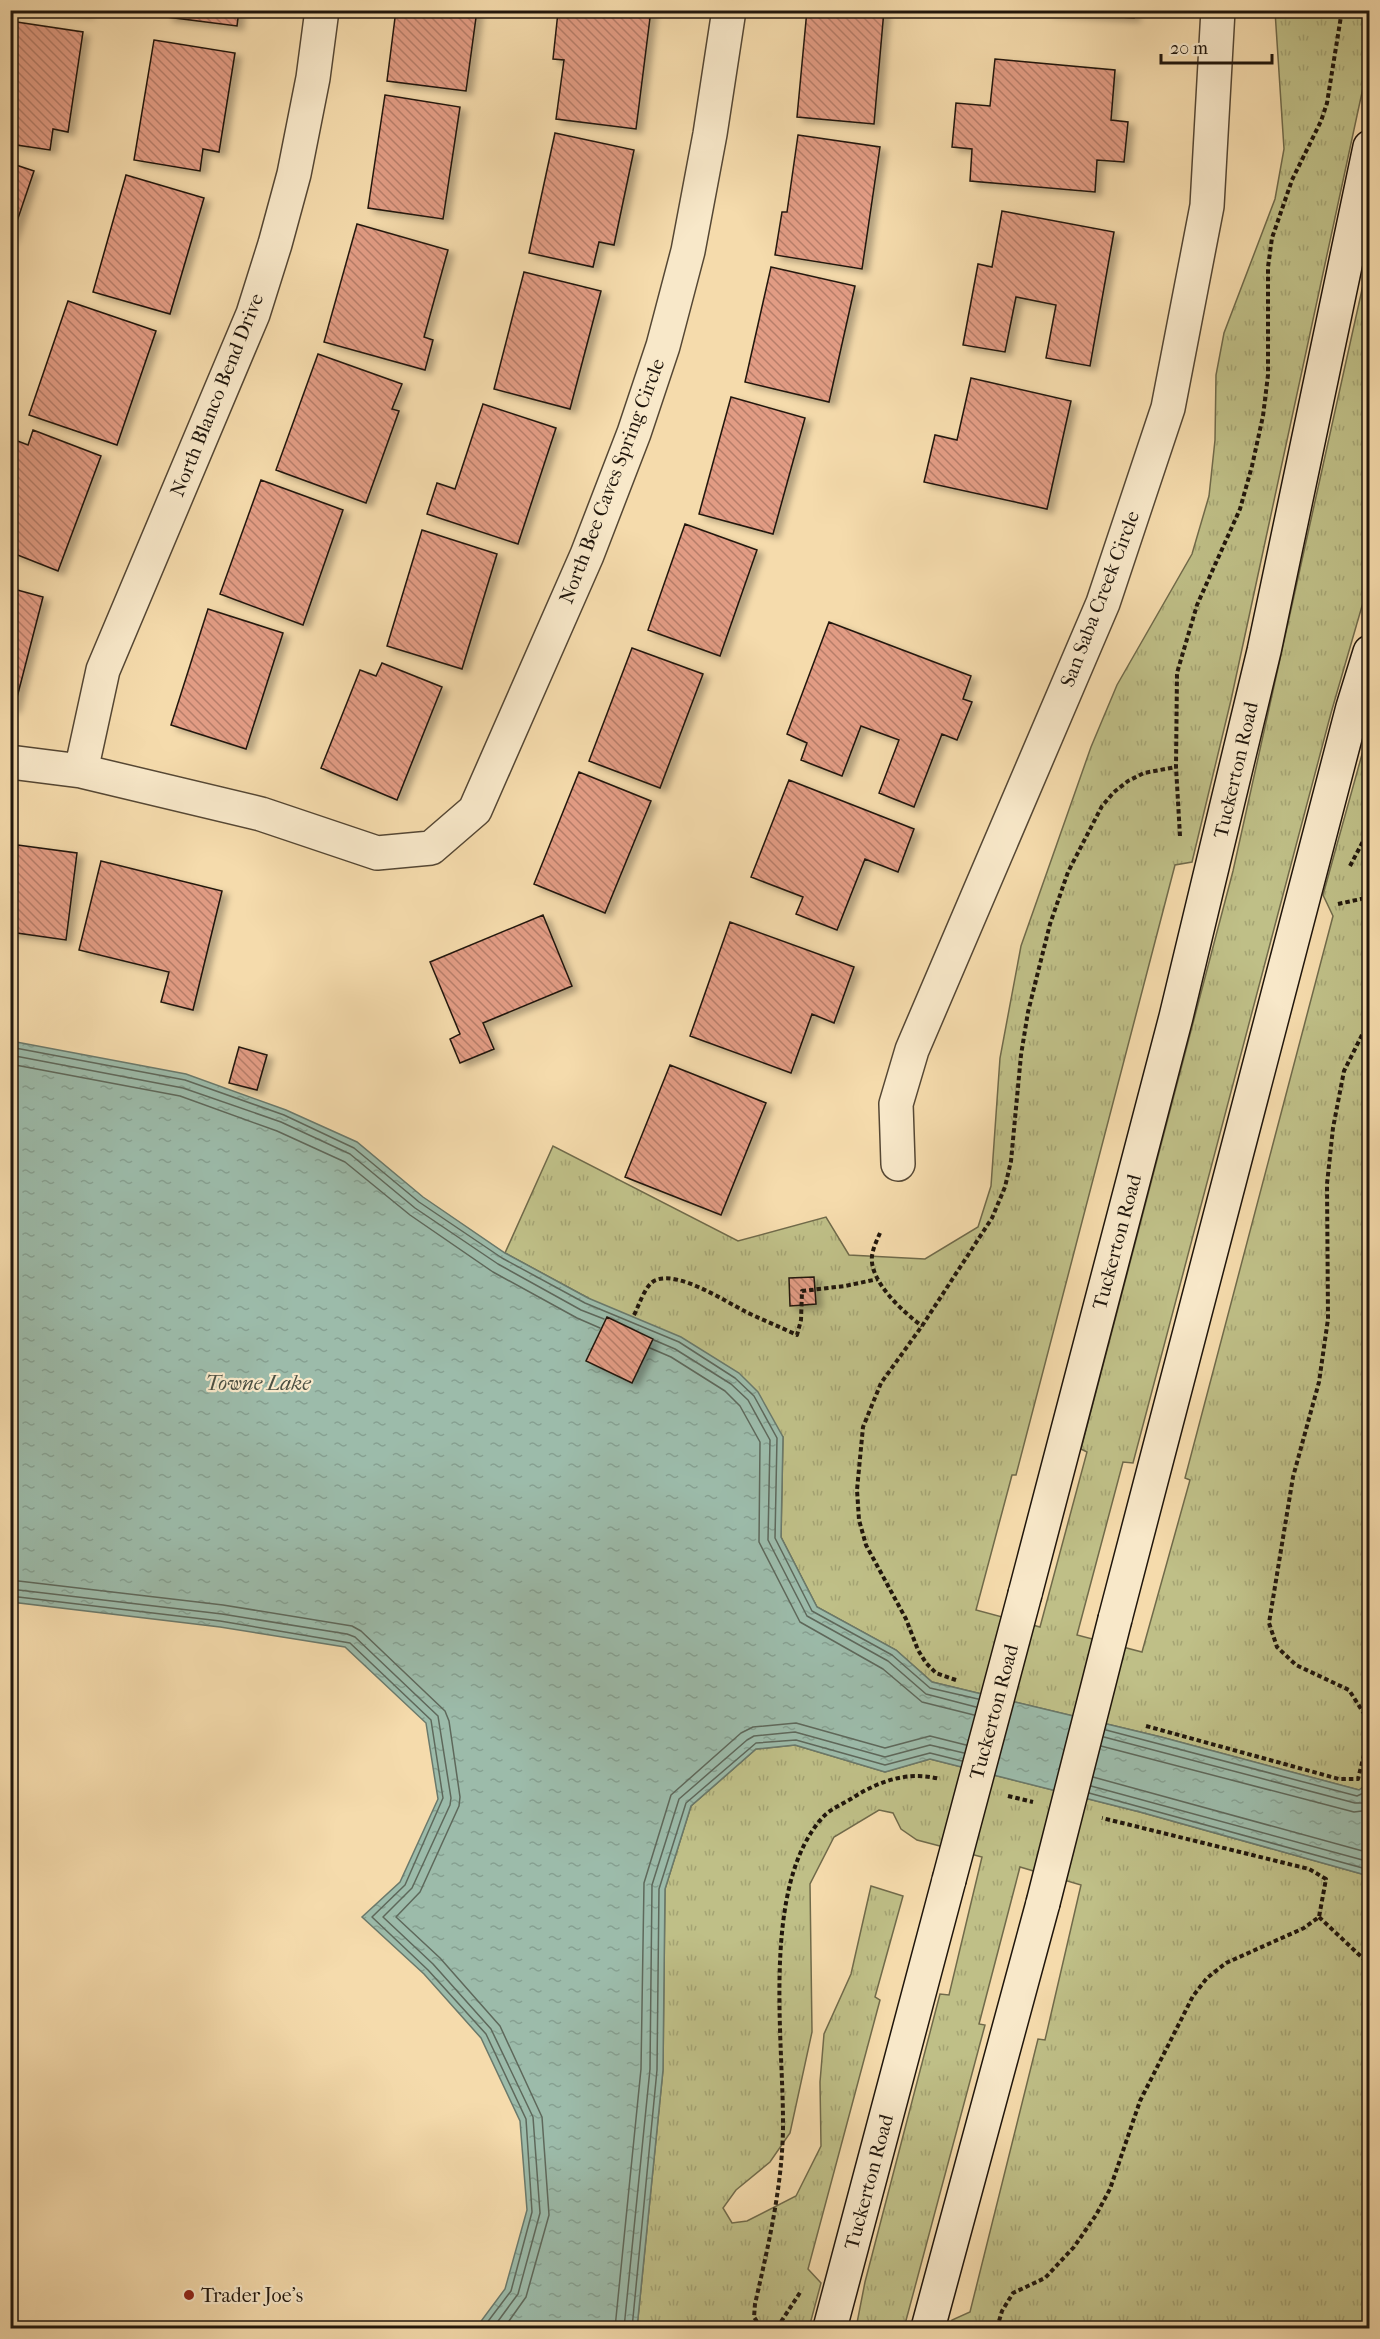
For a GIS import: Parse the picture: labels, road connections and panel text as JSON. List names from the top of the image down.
{
  "streets": {
    "main road": [
      "North Blanco Bend Drive",
      "North Bee Caves Spring Circle",
      "San Saba Creek Circle",
      "Tuckerton Road"
    ]
  },
  "crossings": [
    ["North Blanco Bend Drive", "North Bee Caves Spring Circle"]
  ],
  "water": ["Towne Lake"],
  "places": ["Trader Joe's"],
  "scale_bar": "20 m"
}
